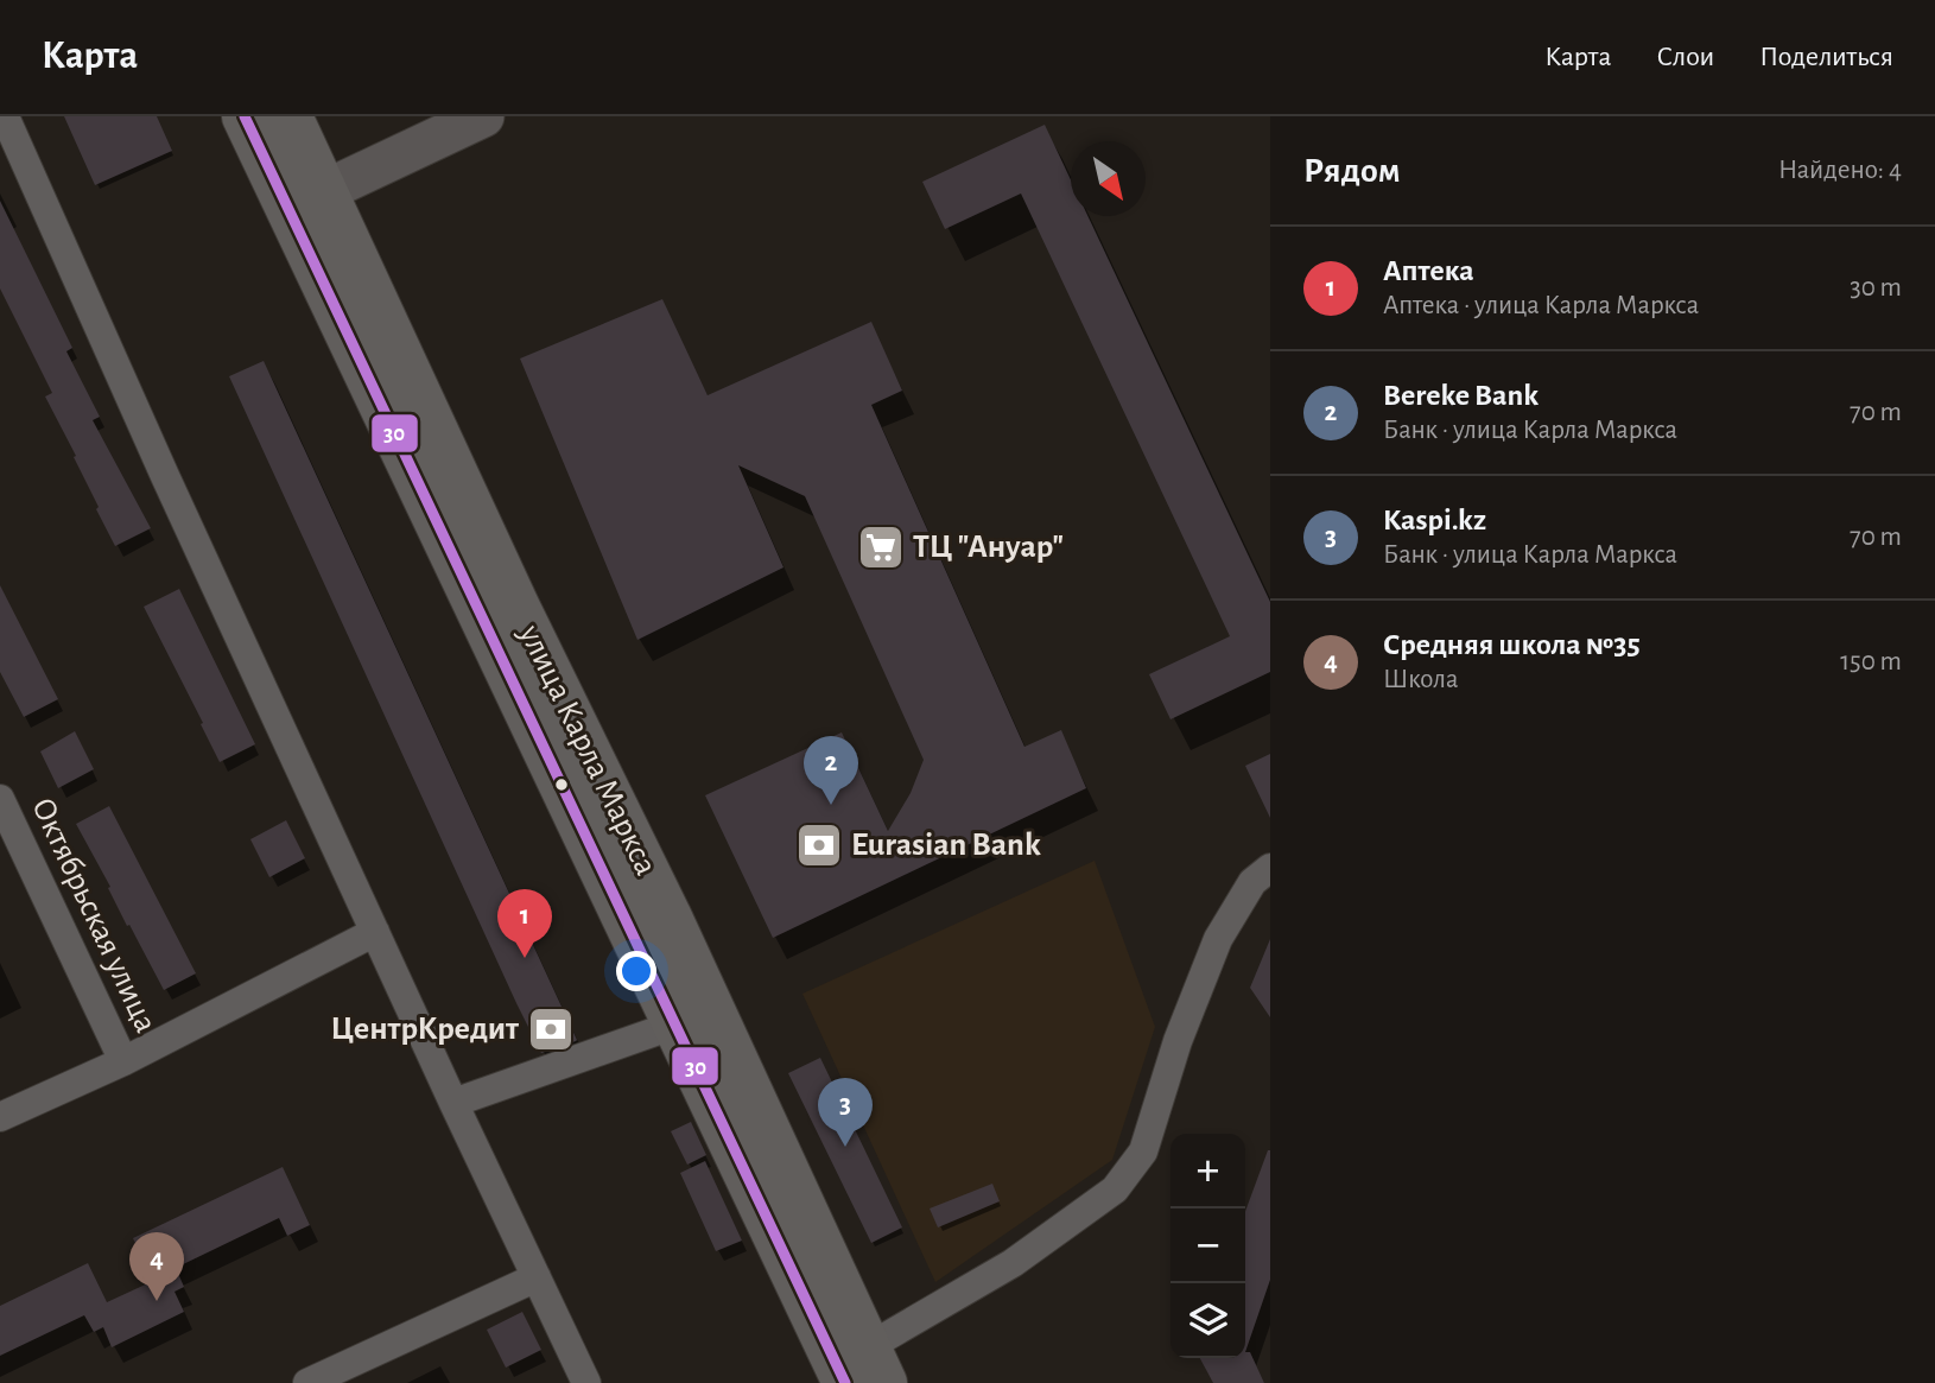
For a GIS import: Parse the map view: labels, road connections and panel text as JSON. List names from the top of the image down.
{
  "streets": {
    "main road": ["улица Карла Маркса"],
    "street": ["Октябрьская улица"]
  },
  "places": {
    "supermarket": ["ТЦ \"Ануар\""],
    "bank": ["Eurasian Bank", "ЦентрКредит"]
  },
  "lines": ["transit line 30"],
  "north": "bottom right",
  "page": {
    "header": "Карта",
    "nav": ["Карта", "Слои", "Поделиться"],
    "heading": ["Рядом", "Найдено: 4"],
    "list": [
      {
        "mark": "1",
        "name": "Аптека",
        "note": "Аптека · улица Карла Маркса",
        "value": "30 m"
      },
      {
        "mark": "2",
        "name": "Bereke Bank",
        "note": "Банк · улица Карла Маркса",
        "value": "70 m"
      },
      {
        "mark": "3",
        "name": "Kaspi.kz",
        "note": "Банк · улица Карла Маркса",
        "value": "70 m"
      },
      {
        "mark": "4",
        "name": "Средняя школа №35",
        "note": "Школа",
        "value": "150 m"
      }
    ],
    "pins": [
      "2",
      "1",
      "3",
      "4"
    ],
    "map_buttons": ["+", "−"]
  }
}
